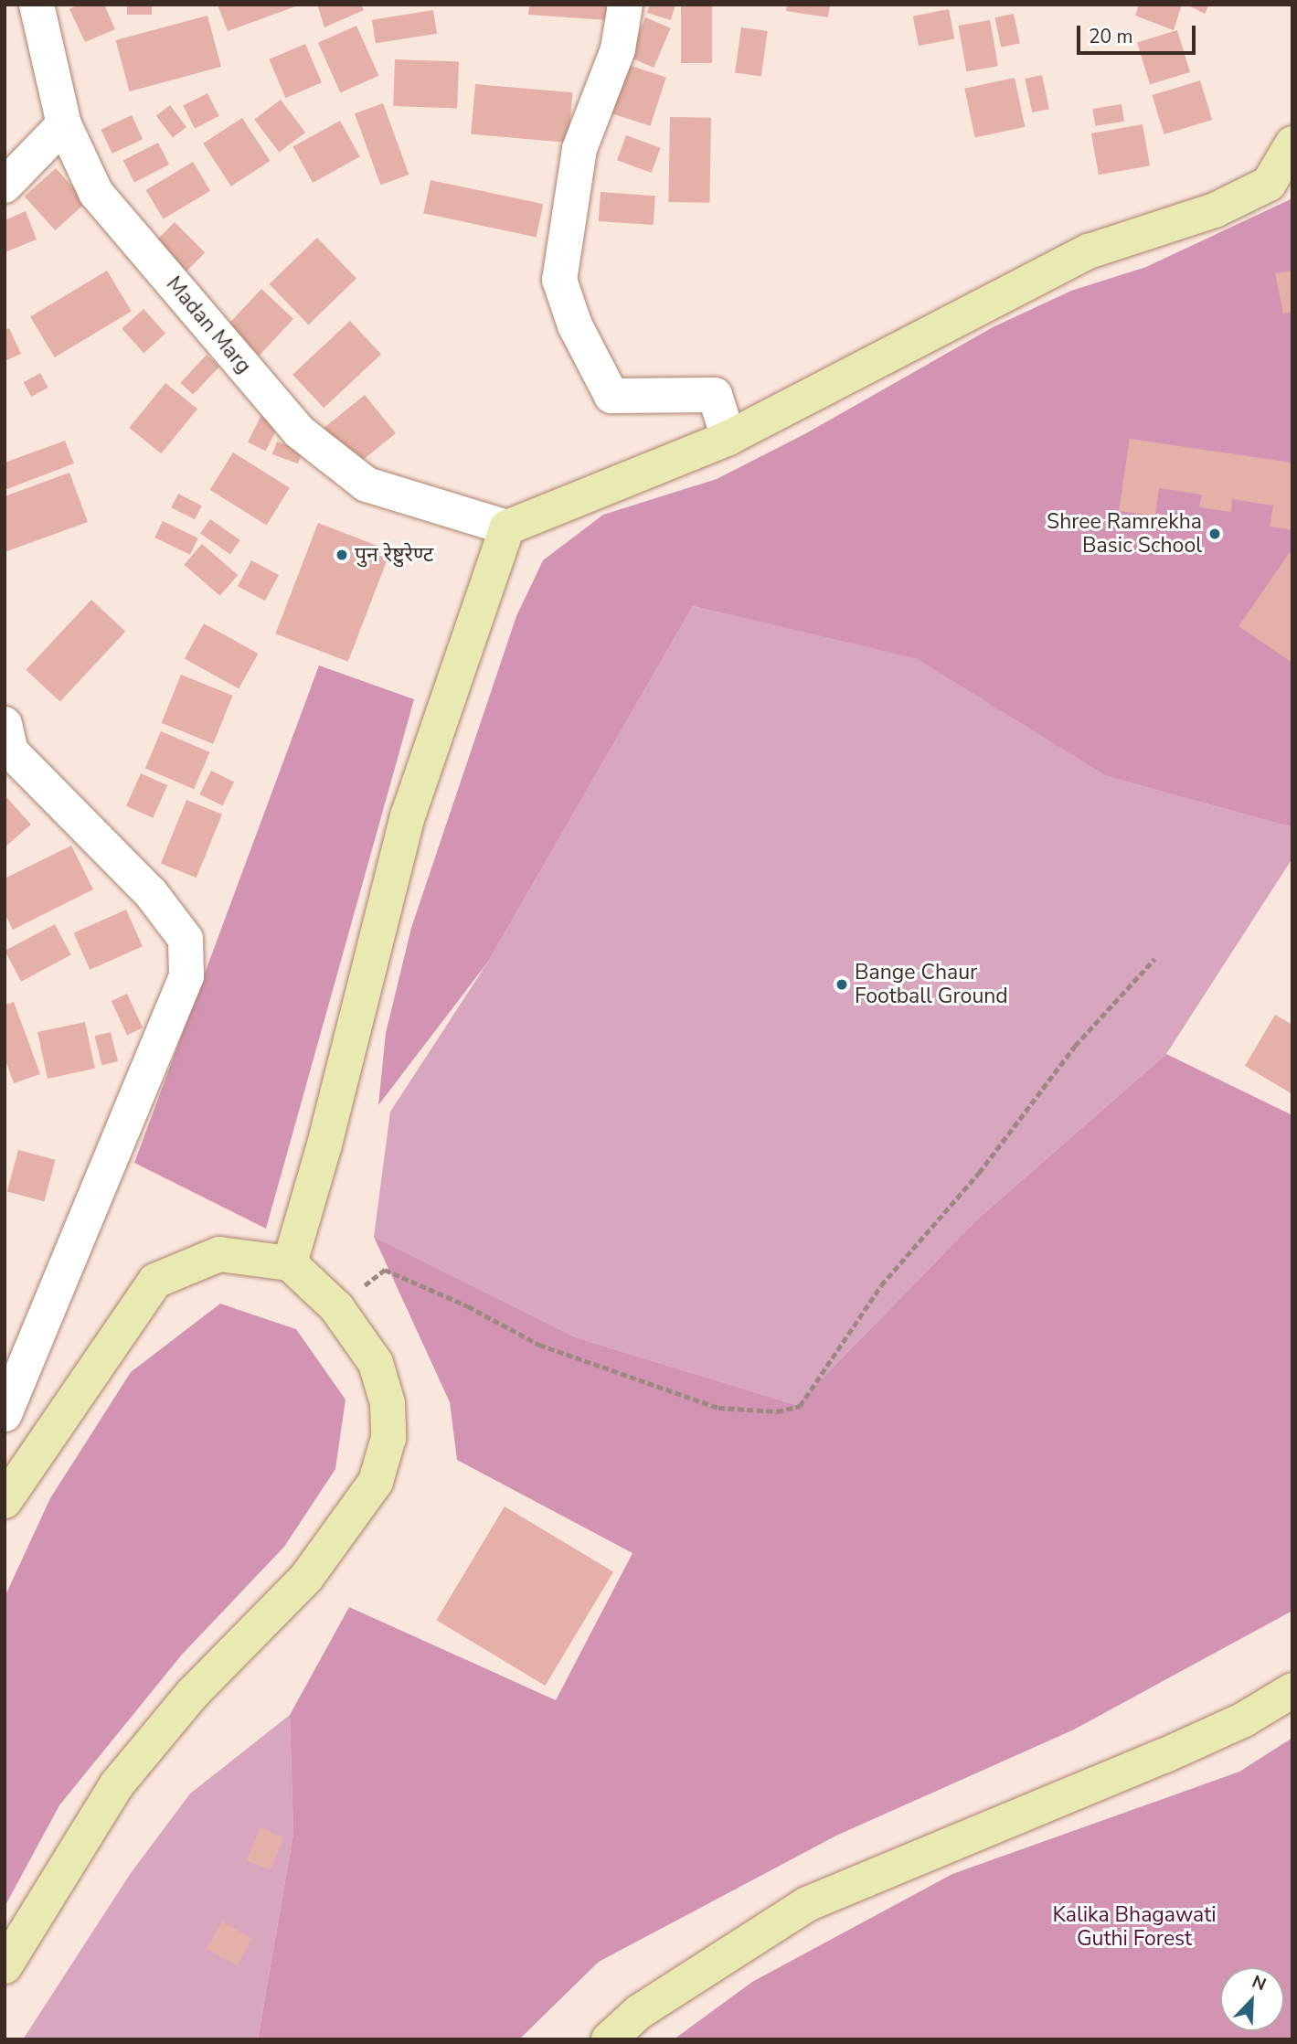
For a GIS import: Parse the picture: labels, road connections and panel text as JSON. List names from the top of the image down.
{
  "streets": {
    "street": ["Madan Marg"]
  },
  "parks": ["Kalika Bhagawati Guthi Forest"],
  "places": ["Shree Ramrekha Basic School", "पुन रेष्टुरेण्ट", "Bange Chaur Football Ground"],
  "scale_bar": "20 m",
  "north": "top right"
}
